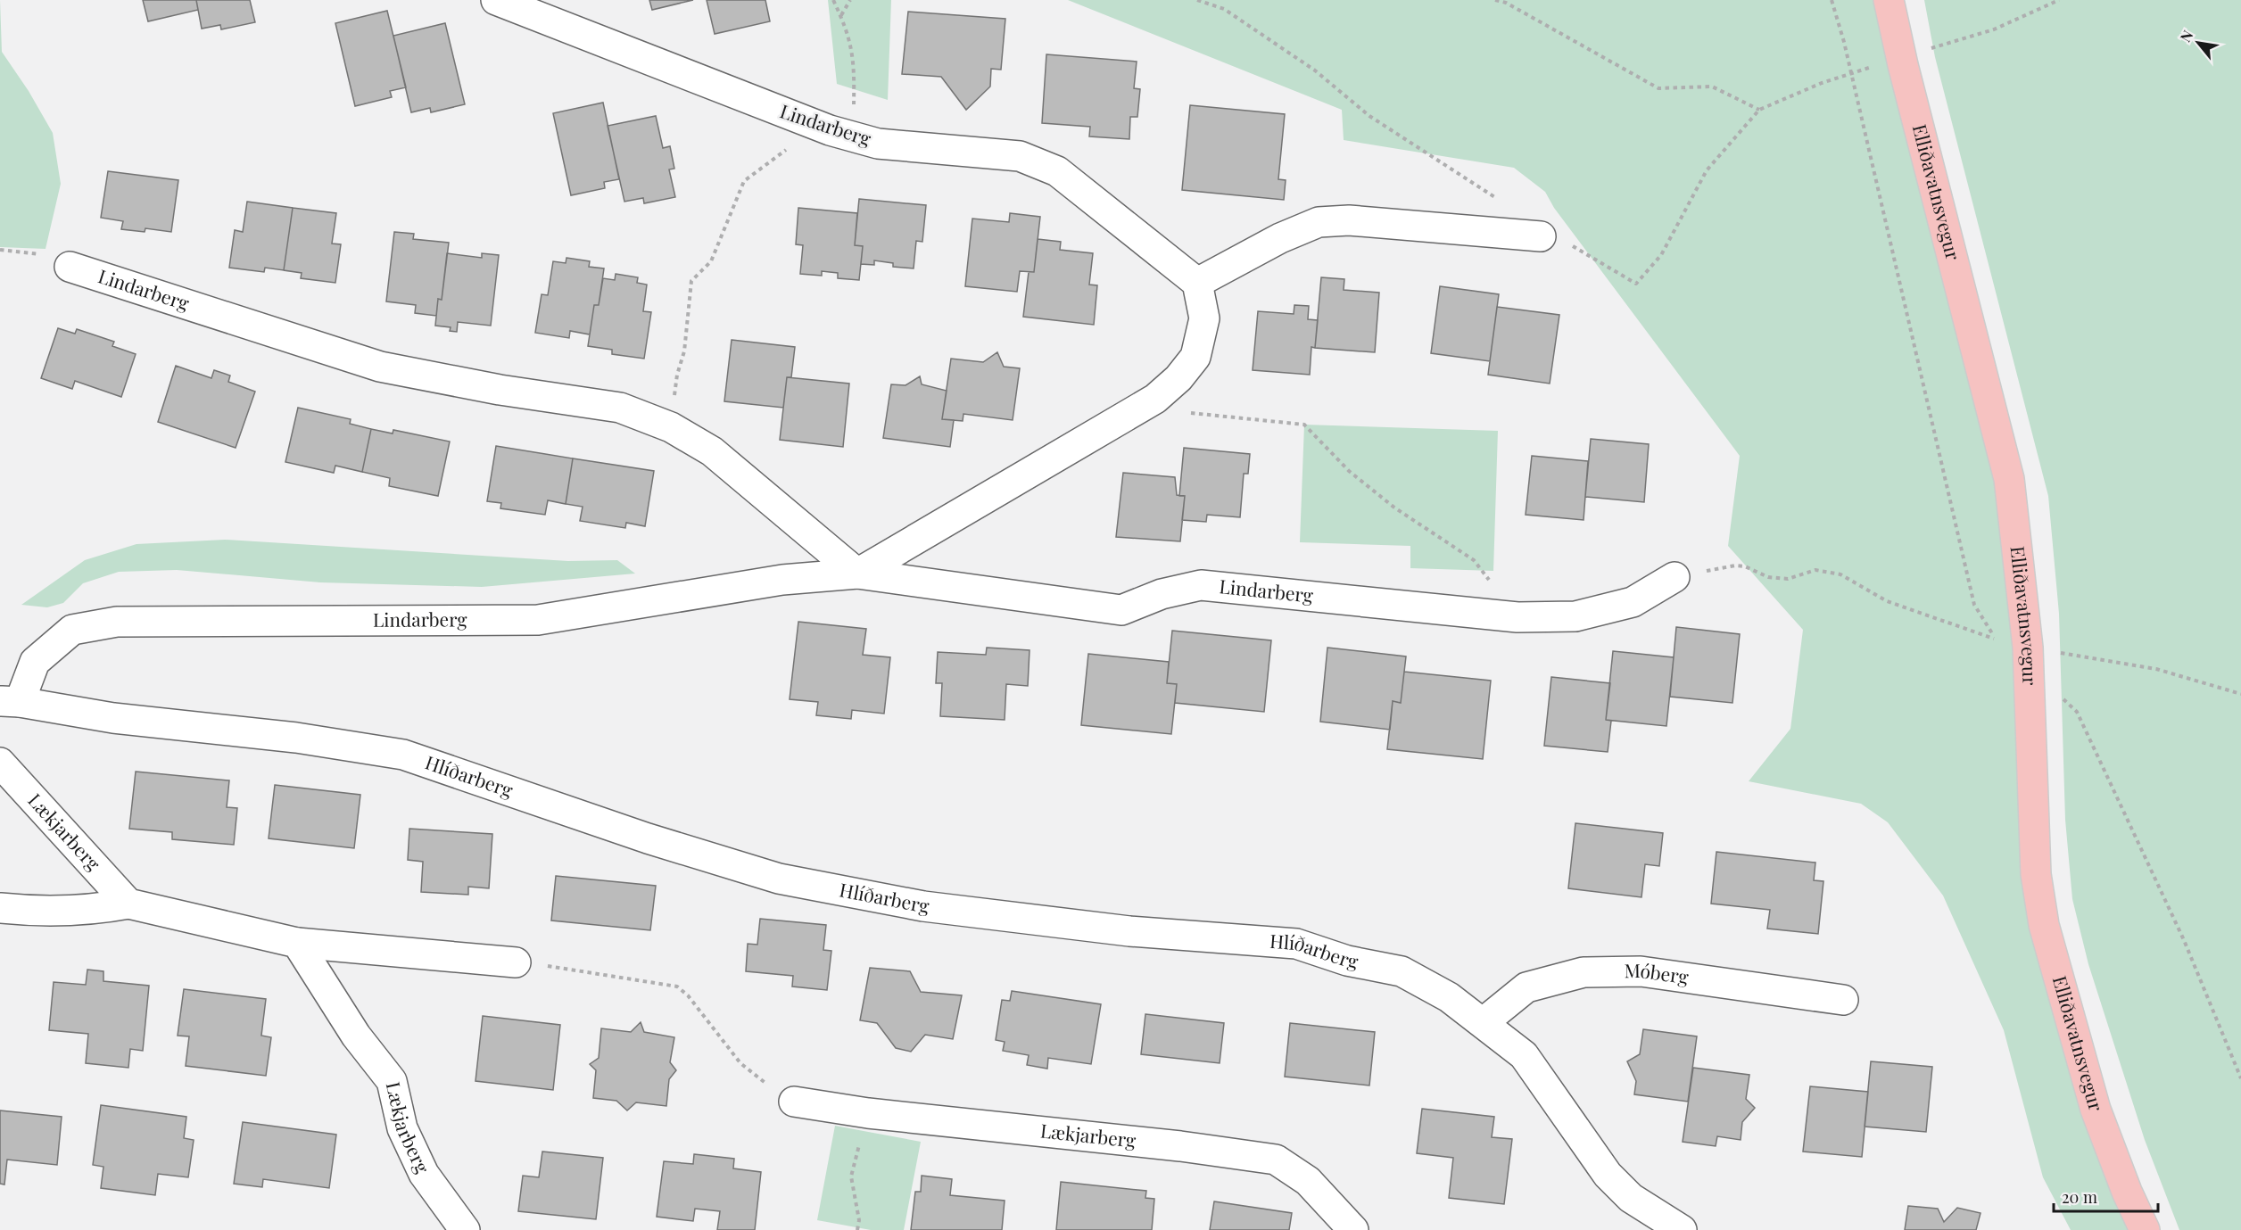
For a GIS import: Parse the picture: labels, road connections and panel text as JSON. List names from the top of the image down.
{
  "streets": {
    "main road": ["Elliðavatnsvegur"],
    "street": [
      "Lindarberg",
      "Hlíðarberg",
      "Lækjarberg",
      "Móberg"
    ]
  },
  "crossings": [
    ["Lindarberg", "Hlíðarberg"],
    ["Hlíðarberg", "Móberg"]
  ],
  "scale_bar": "20 m",
  "north": "top left"
}
